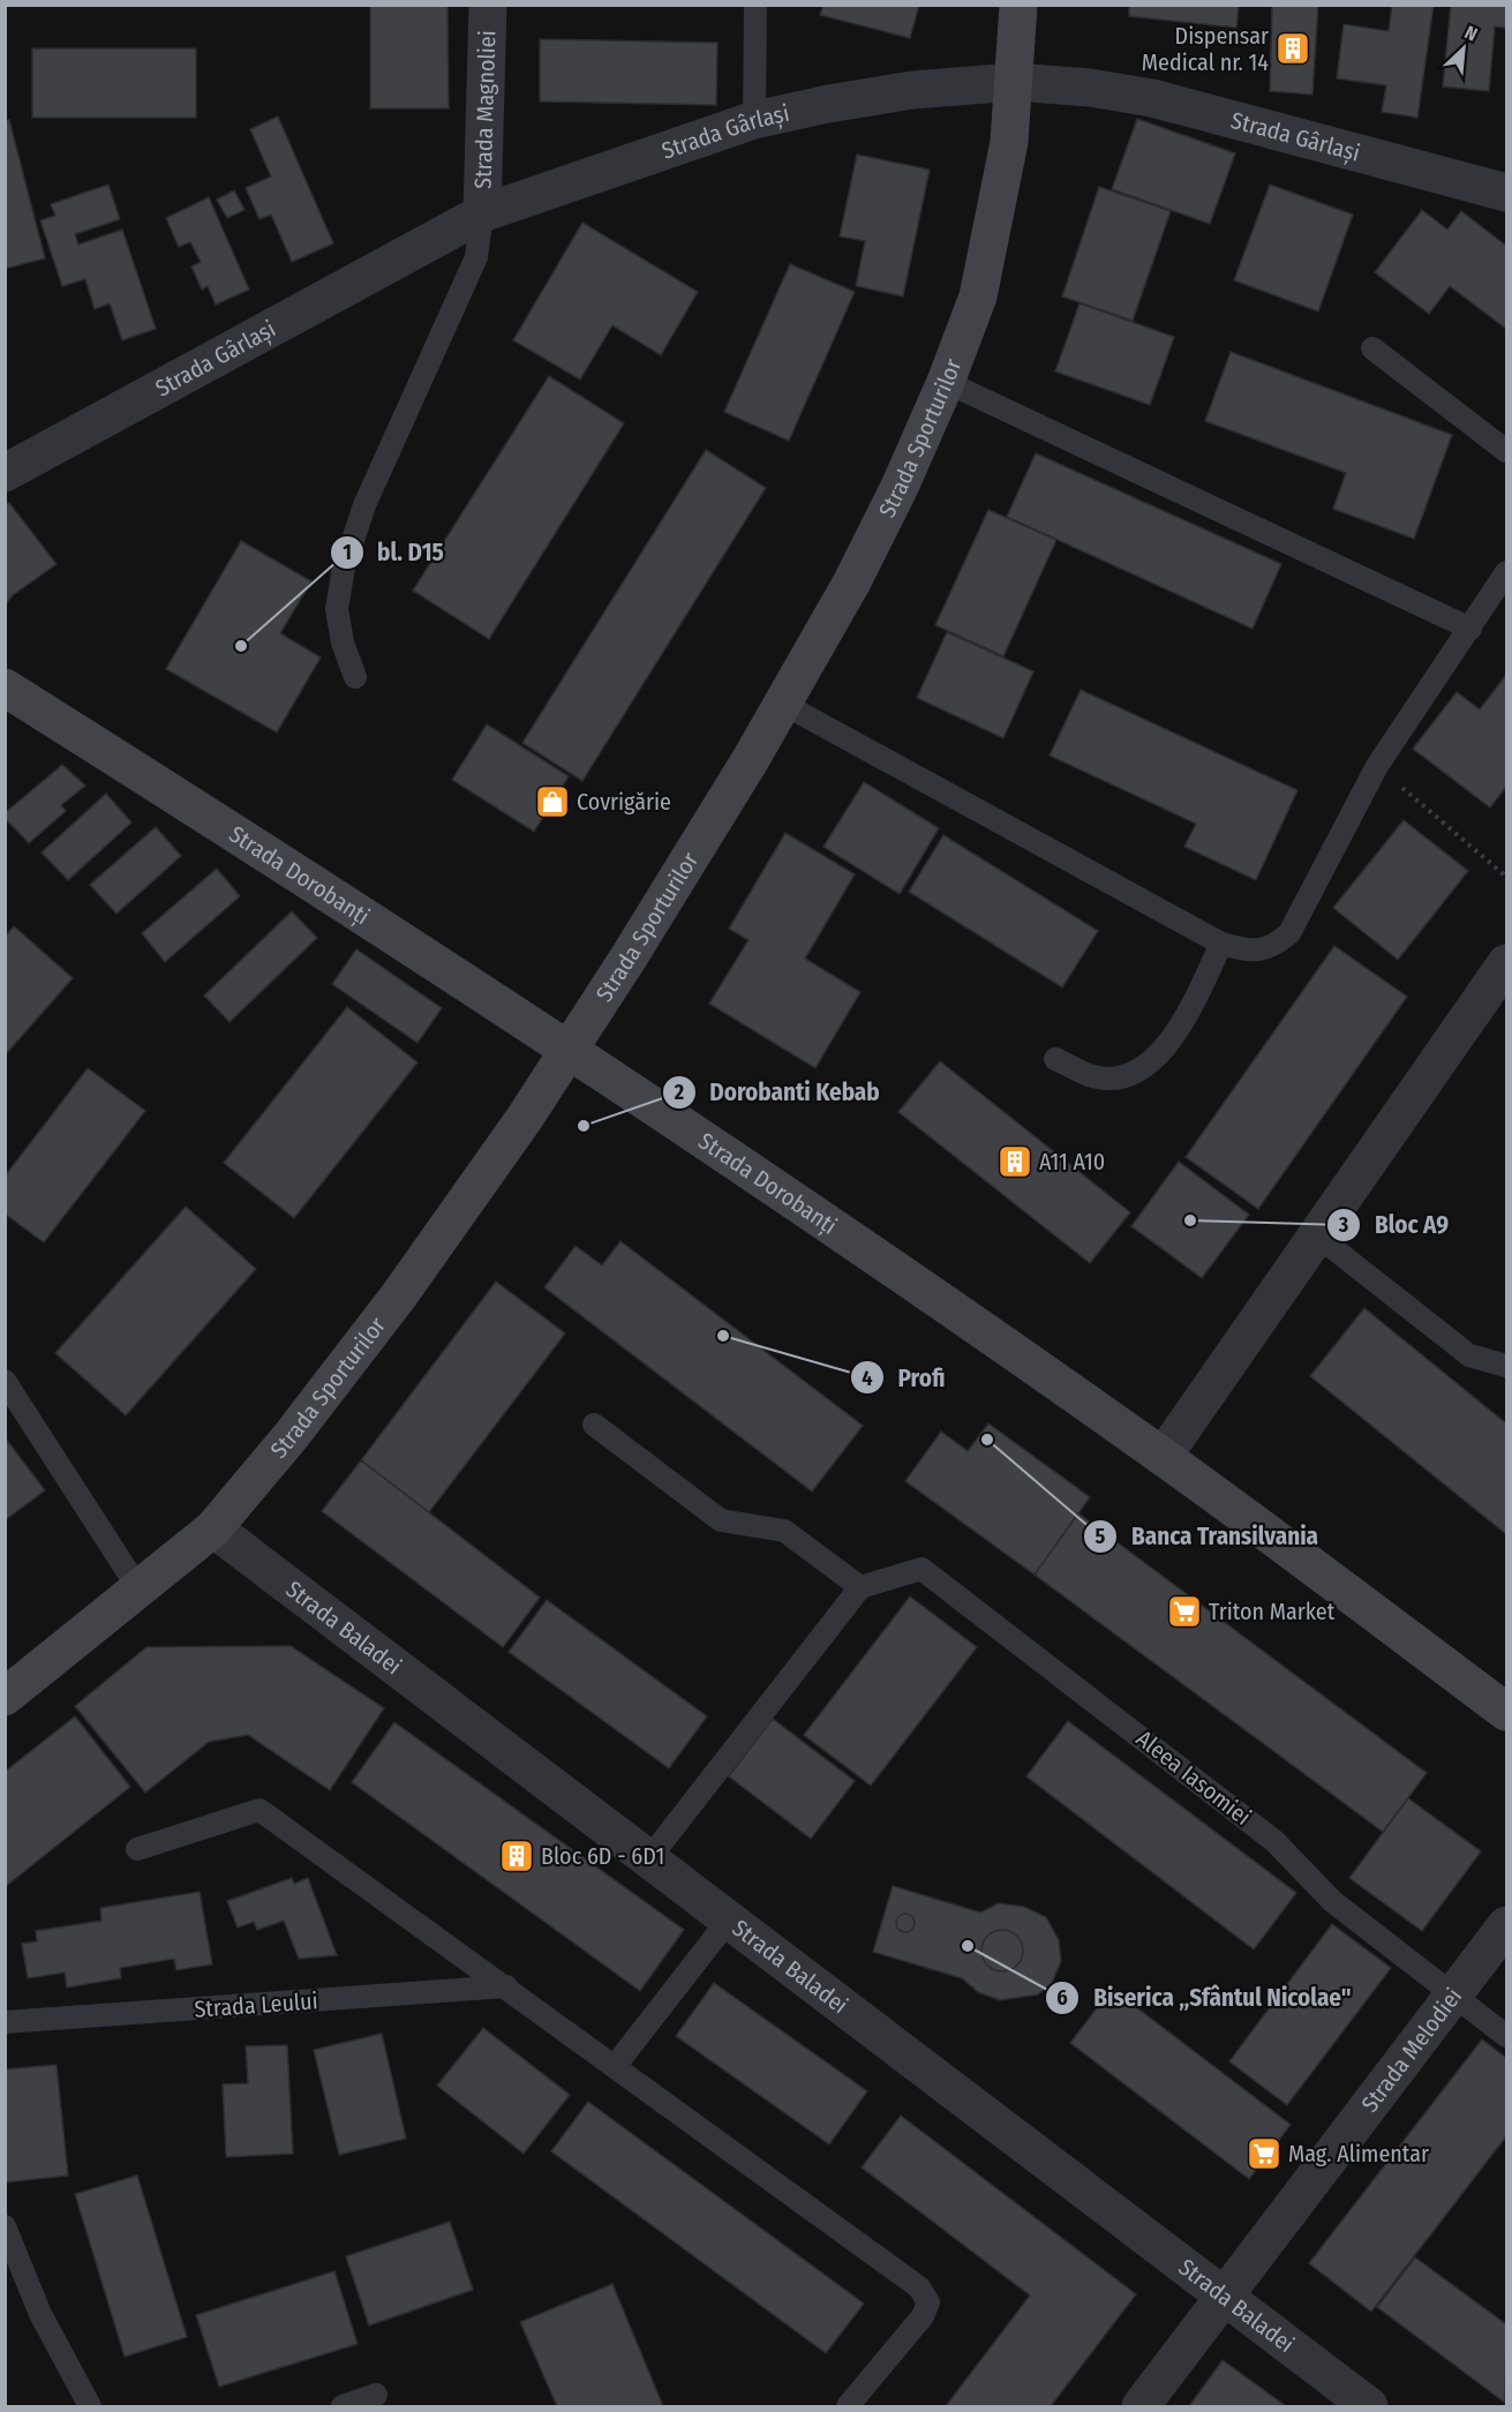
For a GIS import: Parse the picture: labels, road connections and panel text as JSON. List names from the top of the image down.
{
  "streets": {
    "main road": ["Strada Sporturilor", "Strada Dorobanți"],
    "street": [
      "Strada Magnoliei",
      "Strada Gârlași",
      "Strada Baladei",
      "Strada Melodiei"
    ],
    "lane": ["Aleea Iasomiei", "Strada Leului"]
  },
  "crossings": [
    ["Strada Magnoliei", "Strada Gârlași"],
    ["Strada Gârlași", "Strada Sporturilor"],
    ["Strada Sporturilor", "Strada Dorobanți"],
    ["Strada Sporturilor", "Strada Baladei"],
    ["Strada Baladei", "Strada Melodiei"],
    ["Aleea Iasomiei", "Strada Melodiei"]
  ],
  "places": {
    "building": ["Dispensar Medical nr. 14", "A11 A10", "Bloc 6D - 6D1"],
    "other": [
      "bl. D15",
      "Dorobanti Kebab",
      "Bloc A9",
      "Profi",
      "Banca Transilvania",
      "Biserica „Sfântul Nicolae\""
    ],
    "shop": ["Covrigărie"],
    "supermarket": ["Triton Market", "Mag. Alimentar"]
  },
  "north": "top right"
}
